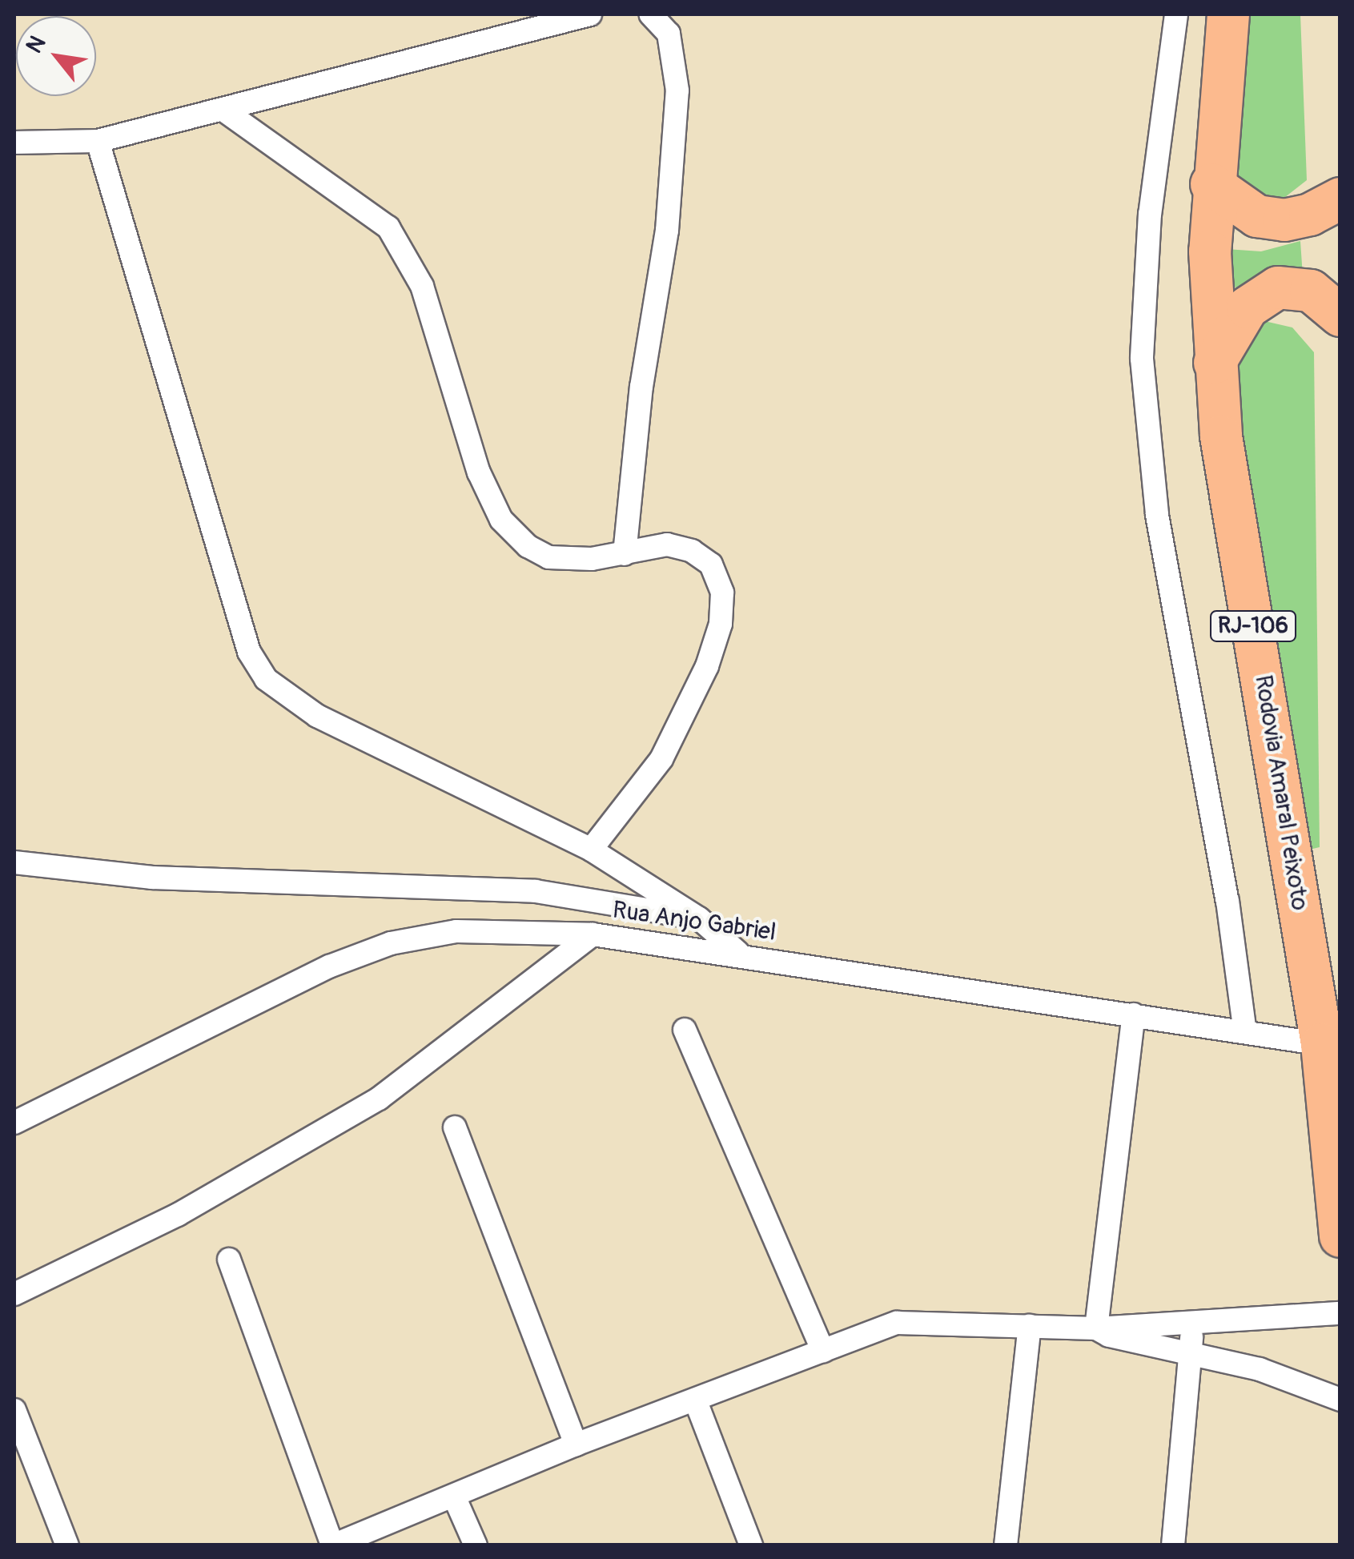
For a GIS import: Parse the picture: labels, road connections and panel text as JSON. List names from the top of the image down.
{
  "streets": {
    "highway": ["RJ-106", "Rodovia Amaral Peixoto"],
    "street": ["Rua Anjo Gabriel"]
  },
  "crossings": [
    ["Rodovia Amaral Peixoto", "Rua Anjo Gabriel"]
  ],
  "north": "top left"
}
